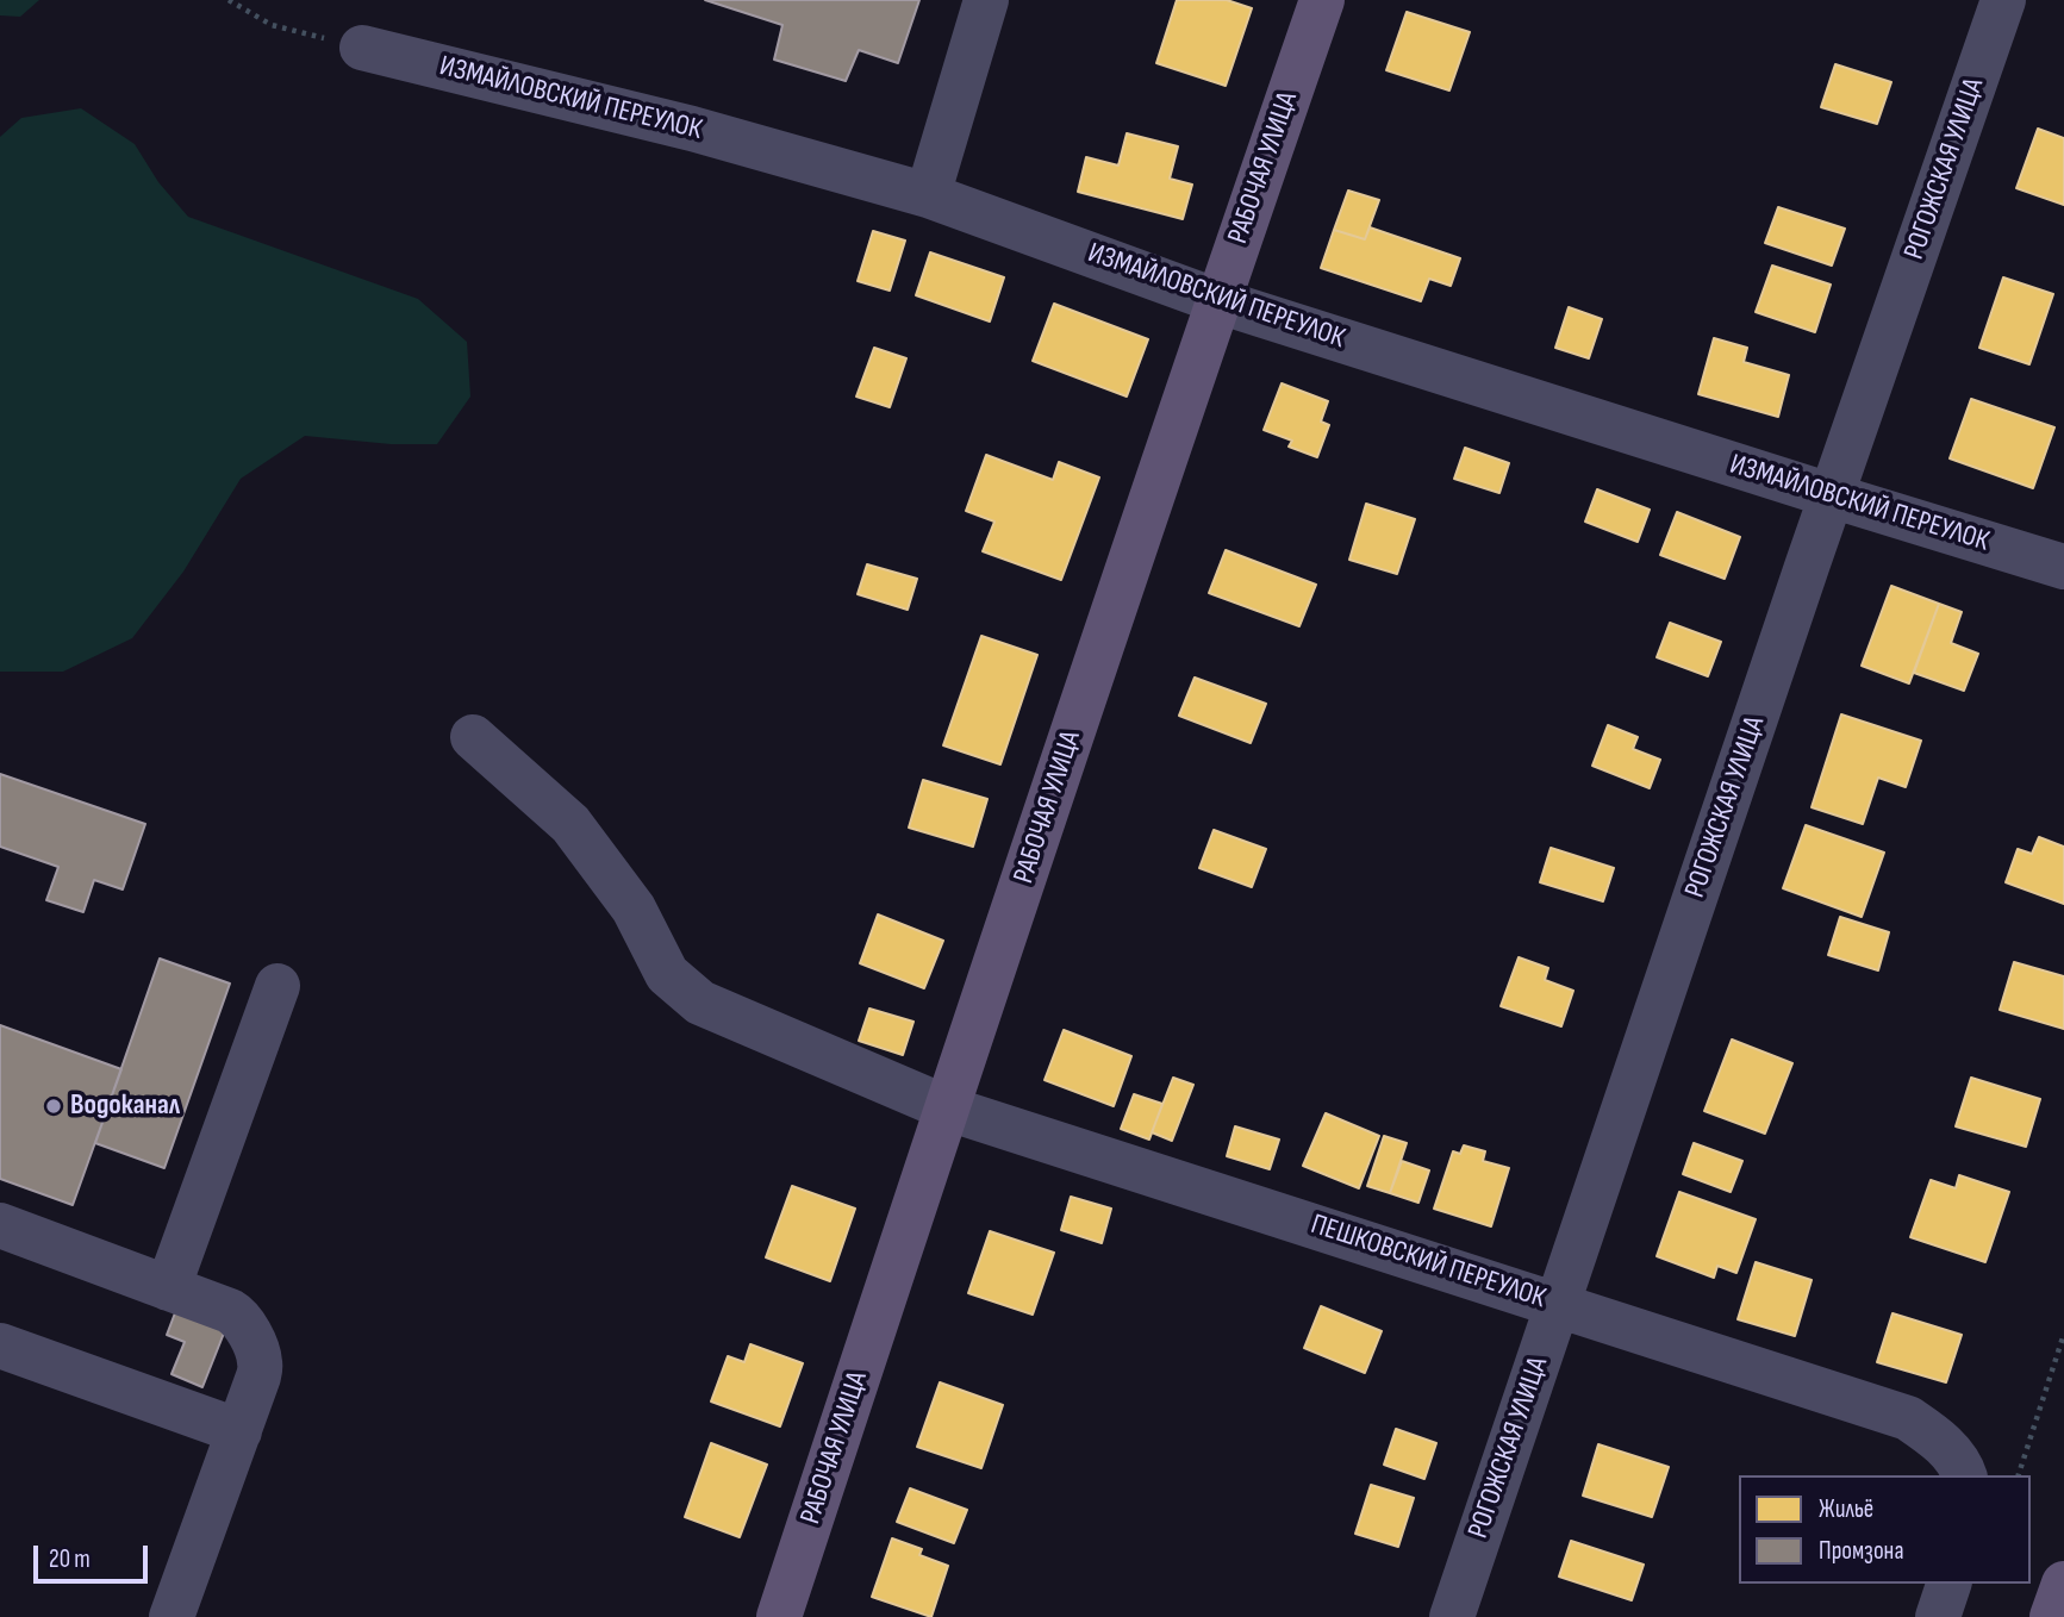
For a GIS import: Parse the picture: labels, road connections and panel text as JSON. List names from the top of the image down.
{
  "streets": {
    "main road": ["РАБОЧАЯ УЛИЦА"],
    "street": ["ИЗМАЙЛОВСКИЙ ПЕРЕУЛОК", "РОГОЖСКАЯ УЛИЦА", "ПЕШКОВСКИЙ ПЕРЕУЛОК"]
  },
  "crossings": [
    ["ИЗМАЙЛОВСКИЙ ПЕРЕУЛОК", "РАБОЧАЯ УЛИЦА"],
    ["ИЗМАЙЛОВСКИЙ ПЕРЕУЛОК", "РОГОЖСКАЯ УЛИЦА"],
    ["РАБОЧАЯ УЛИЦА", "ПЕШКОВСКИЙ ПЕРЕУЛОК"],
    ["РОГОЖСКАЯ УЛИЦА", "ПЕШКОВСКИЙ ПЕРЕУЛОК"]
  ],
  "places": ["Водоканал"],
  "legend": ["Жильё", "Промзона"],
  "scale_bar": "20 m"
}
